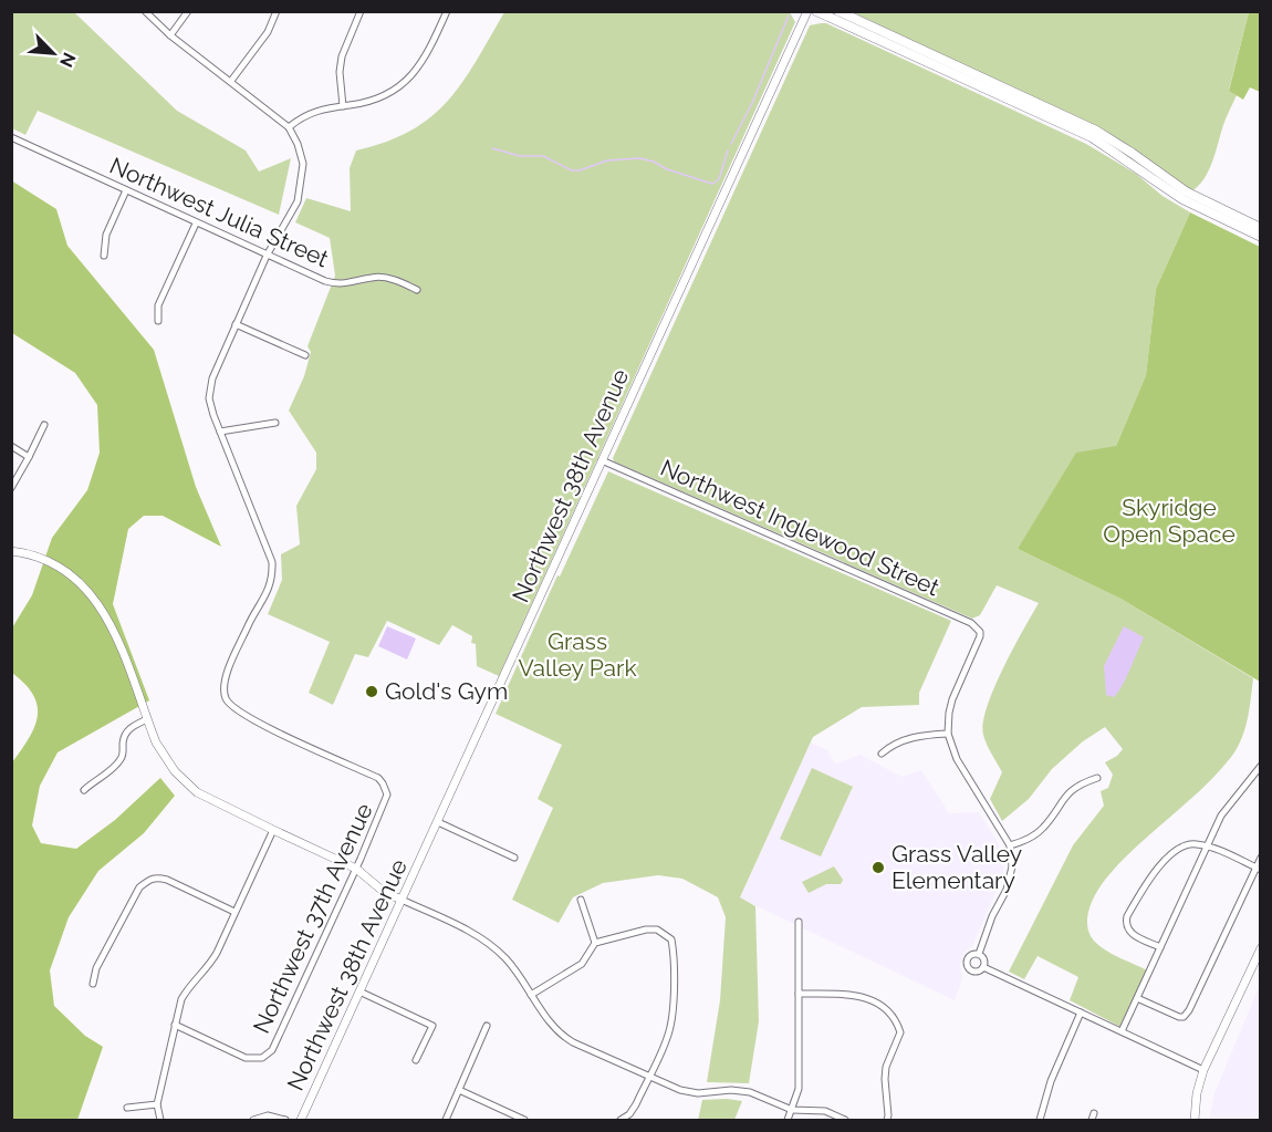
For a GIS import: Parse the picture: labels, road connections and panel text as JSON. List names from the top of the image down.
{
  "streets": {
    "street": [
      "Northwest Julia Street",
      "Northwest 38th Avenue",
      "Northwest Inglewood Street",
      "Northwest 37th Avenue"
    ]
  },
  "crossings": [
    ["Northwest 38th Avenue", "Northwest Inglewood Street"]
  ],
  "parks": ["Skyridge Open Space", "Grass Valley Park"],
  "places": ["Gold's Gym", "Grass Valley Elementary"],
  "north": "bottom right"
}
